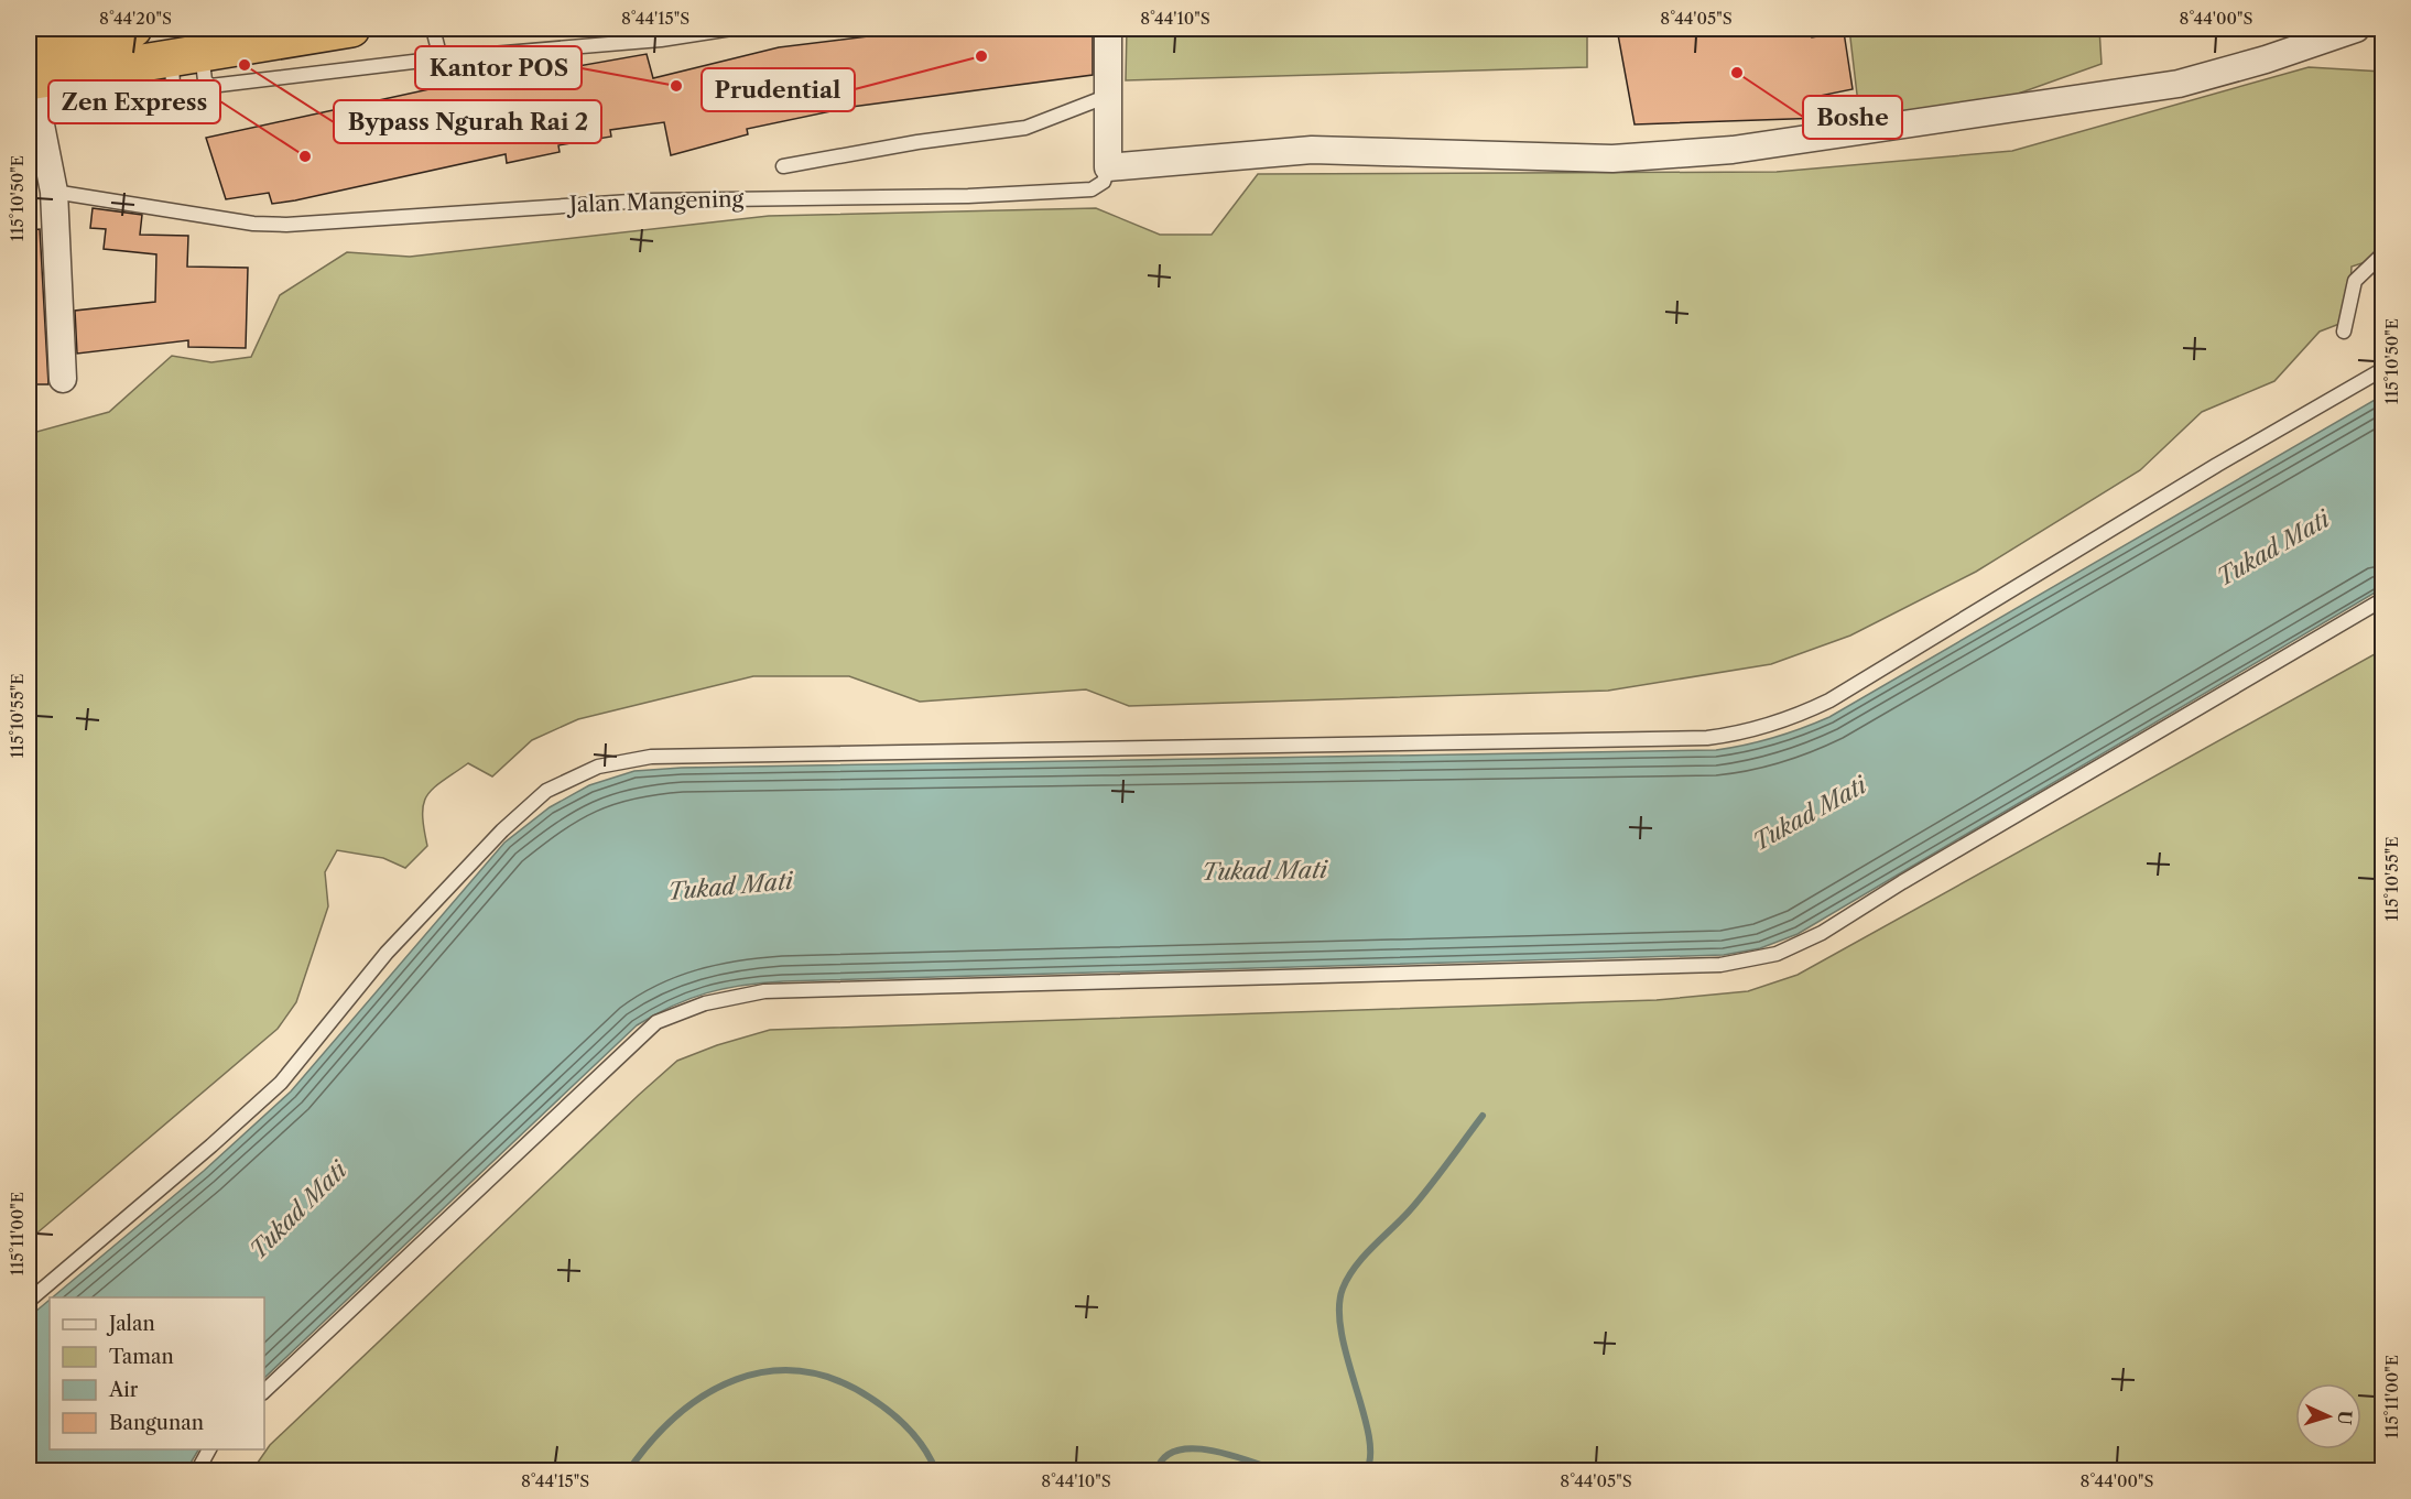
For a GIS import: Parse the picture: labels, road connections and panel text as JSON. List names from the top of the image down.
{
  "streets": {
    "lane": ["Jalan Mangening"]
  },
  "water": ["Tukad Mati"],
  "places": [
    "Prudential",
    "Bypass Ngurah Rai 2",
    "Boshe",
    "Kantor POS",
    "Zen Express"
  ],
  "legend": [
    "Jalan",
    "Taman",
    "Air",
    "Bangunan"
  ],
  "north": "right",
  "coordinates": [
    "8°44'20\"S",
    "8°44'15\"S",
    "8°44'10\"S",
    "8°44'05\"S",
    "8°44'00\"S",
    "115°10'50\"E",
    "115°10'55\"E",
    "115°11'00\"E"
  ]
}
